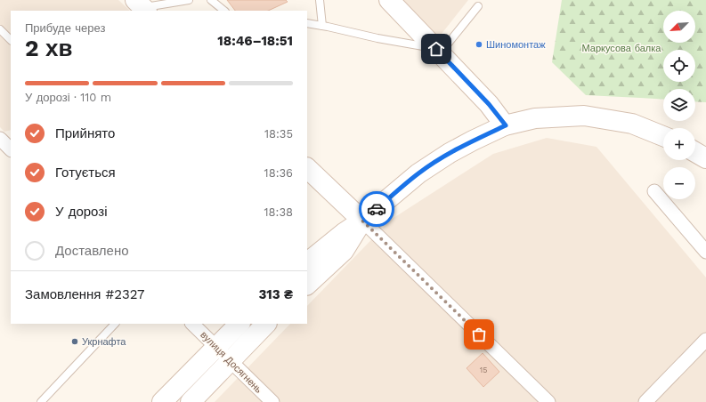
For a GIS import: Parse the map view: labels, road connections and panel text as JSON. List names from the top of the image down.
{
  "streets": {
    "street": ["вулиця Досягнень"]
  },
  "parks": ["Маркусова балка"],
  "places": ["Шиномонтаж", "Укрнафта"],
  "house_numbers": ["15"],
  "north": "bottom left",
  "page": {
    "map_buttons": ["+", "−"],
    "heading": ["2 хв", "Прибуде через", "18:46–18:51"],
    "panel": ["Замовлення #2327", "313 ₴"],
    "bar": "У дорозі · 110 m",
    "list": [
      ["Прийнято", "18:35"],
      ["Готується", "18:36"],
      ["У дорозі", "18:38"],
      "Доставлено"
    ]
  }
}
